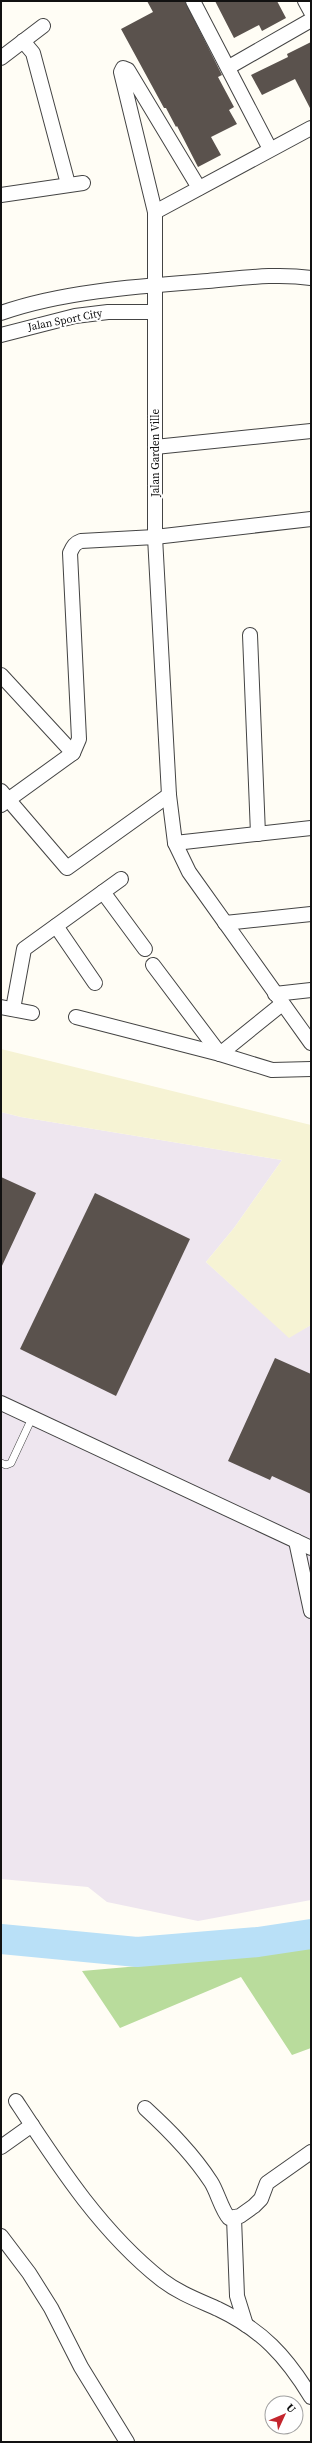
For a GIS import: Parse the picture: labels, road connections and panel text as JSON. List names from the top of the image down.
{
  "streets": {
    "street": ["Jalan Sport City", "Jalan Garden Ville"]
  },
  "crossings": [
    ["Jalan Sport City", "Jalan Garden Ville"]
  ],
  "north": "top right"
}
